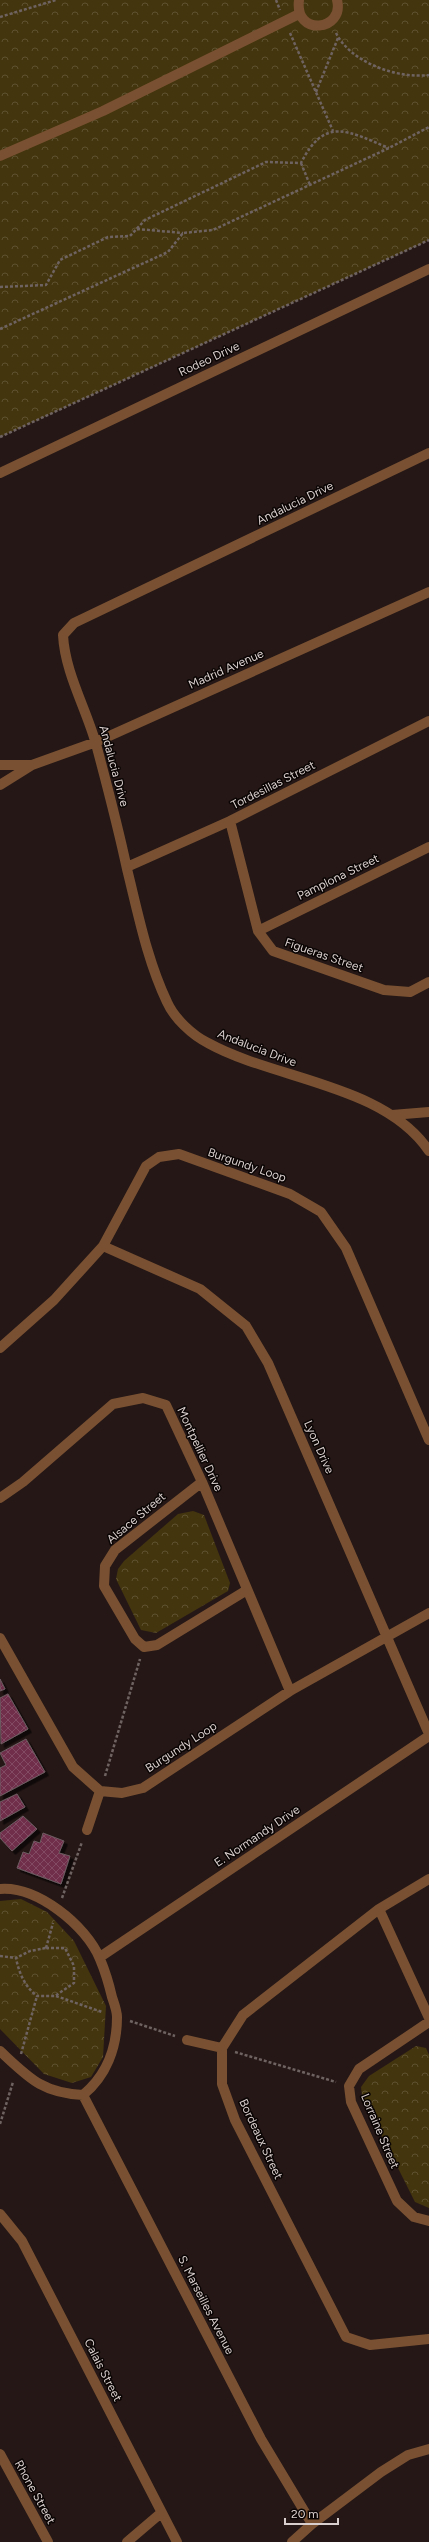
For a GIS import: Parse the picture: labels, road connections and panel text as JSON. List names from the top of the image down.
{
  "streets": {
    "street": [
      "Rodeo Drive",
      "Andalucia Drive",
      "Madrid Avenue",
      "Tordesillas Street",
      "Pamplona Street",
      "Figueras Street",
      "Burgundy Loop",
      "Lyon Drive",
      "Montpellier Drive",
      "Alsace Street",
      "E. Normandy Drive",
      "Lorraine Street",
      "Bordeaux Street",
      "S. Marseilles Avenue",
      "Calais Street",
      "Rhone Street"
    ]
  },
  "crossings": [
    ["Andalucia Drive", "Madrid Avenue"],
    ["Andalucia Drive", "Tordesillas Street"],
    ["Tordesillas Street", "Figueras Street"],
    ["Pamplona Street", "Figueras Street"],
    ["Burgundy Loop", "Lyon Drive"],
    ["Burgundy Loop", "Montpellier Drive"],
    ["Lyon Drive", "E. Normandy Drive"],
    ["Montpellier Drive", "Alsace Street"]
  ],
  "scale_bar": "20 m"
}
